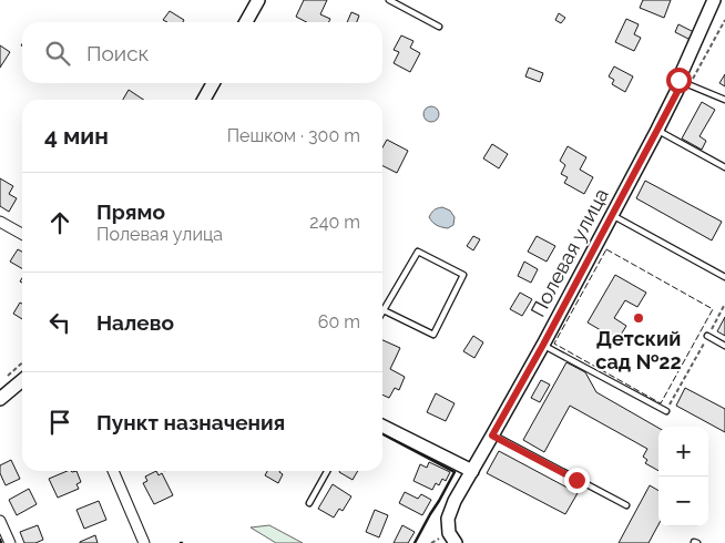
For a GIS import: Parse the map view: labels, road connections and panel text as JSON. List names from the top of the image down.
{
  "streets": {
    "street": ["Полевая улица"]
  },
  "places": ["Детский сад №22"],
  "page": {
    "search": "Поиск",
    "heading": ["4 мин", "Пешком · 300 m"],
    "list": [
      ["Прямо", "Полевая улица", "240 m"],
      ["Налево", "60 m"],
      "Пункт назначения"
    ],
    "map_buttons": ["+", "−"]
  }
}
